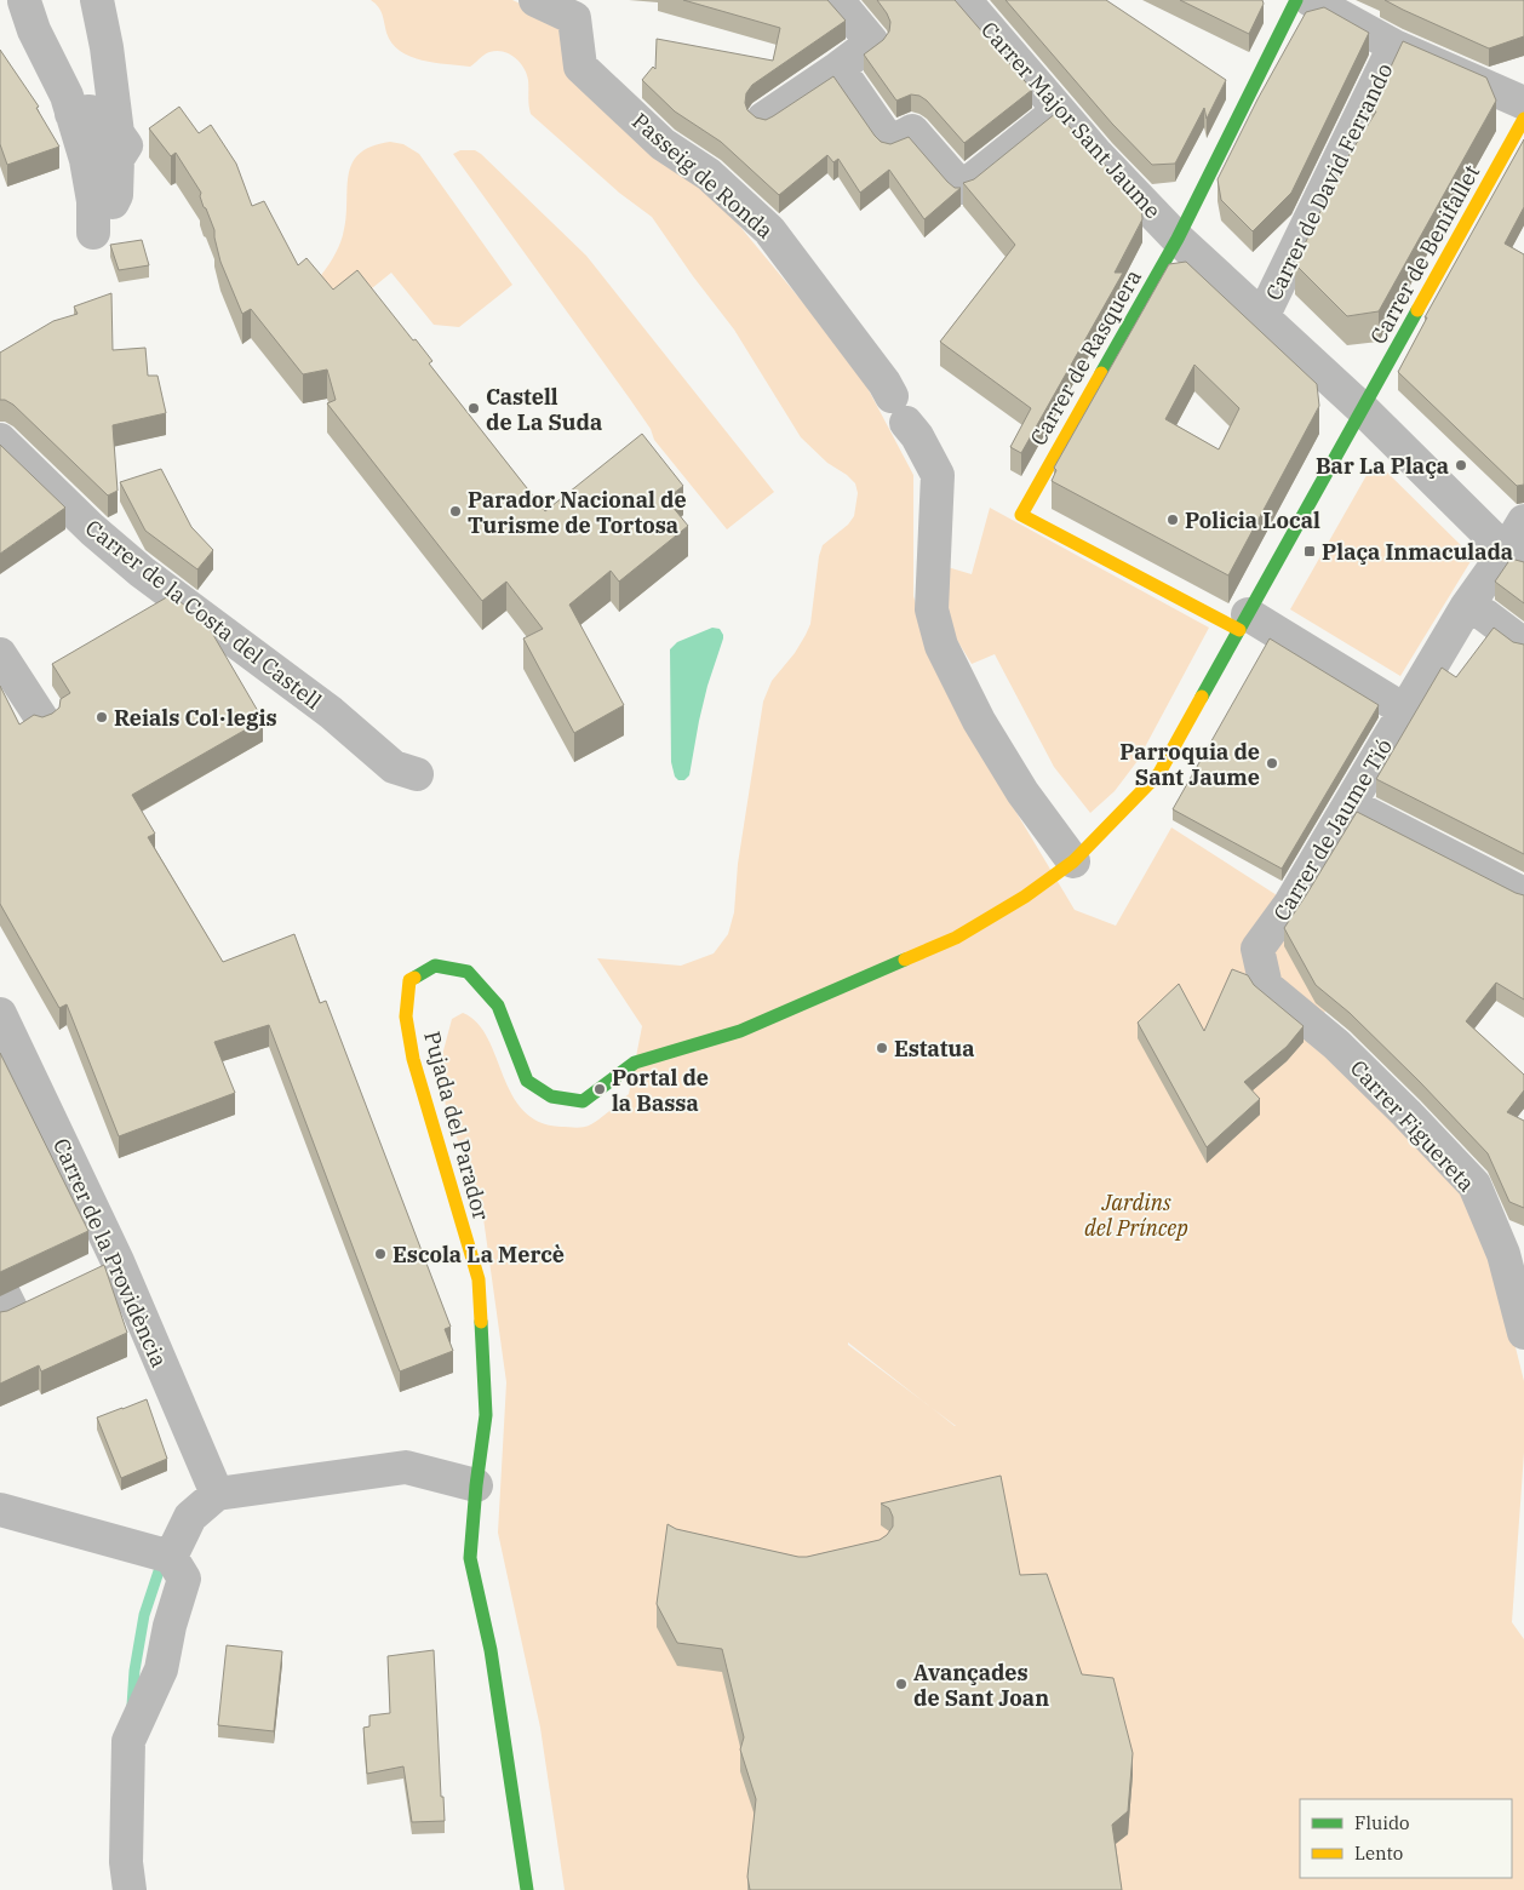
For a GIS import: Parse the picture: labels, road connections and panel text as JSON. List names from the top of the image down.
{
  "streets": {
    "street": [
      "Carrer Major Sant Jaume",
      "Passeig de Ronda",
      "Carrer de David Ferrando",
      "Carrer de Benifallet",
      "Carrer de Rasquera",
      "Carrer de la Costa del Castell",
      "Carrer de Jaume Tió",
      "Pujada del Parador",
      "Carrer Figuereta",
      "Carrer de la Providència"
    ]
  },
  "crossings": [
    ["Carrer Major Sant Jaume", "Carrer de David Ferrando"],
    ["Carrer Major Sant Jaume", "Carrer de Benifallet"],
    ["Carrer Major Sant Jaume", "Carrer de Rasquera"],
    ["Carrer Major Sant Jaume", "Carrer de Jaume Tió"],
    ["Passeig de Ronda", "Carrer de Benifallet"],
    ["Carrer de Benifallet", "Carrer de Rasquera"],
    ["Carrer de Benifallet", "Pujada del Parador"],
    ["Carrer de Jaume Tió", "Carrer Figuereta"]
  ],
  "parks": ["Jardins del Príncep"],
  "places": {
    "other": [
      "Castell de La Suda",
      "Bar La Plaça",
      "Parador Nacional de Turisme de Tortosa",
      "Policia Local",
      "Reials Col·legis",
      "Parroquia de Sant Jaume",
      "Estatua",
      "Portal de la Bassa",
      "Escola La Mercè",
      "Avançades de Sant Joan"
    ],
    "transit": ["Plaça Inmaculada"]
  },
  "legend": ["Fluido", "Lento"]
}
